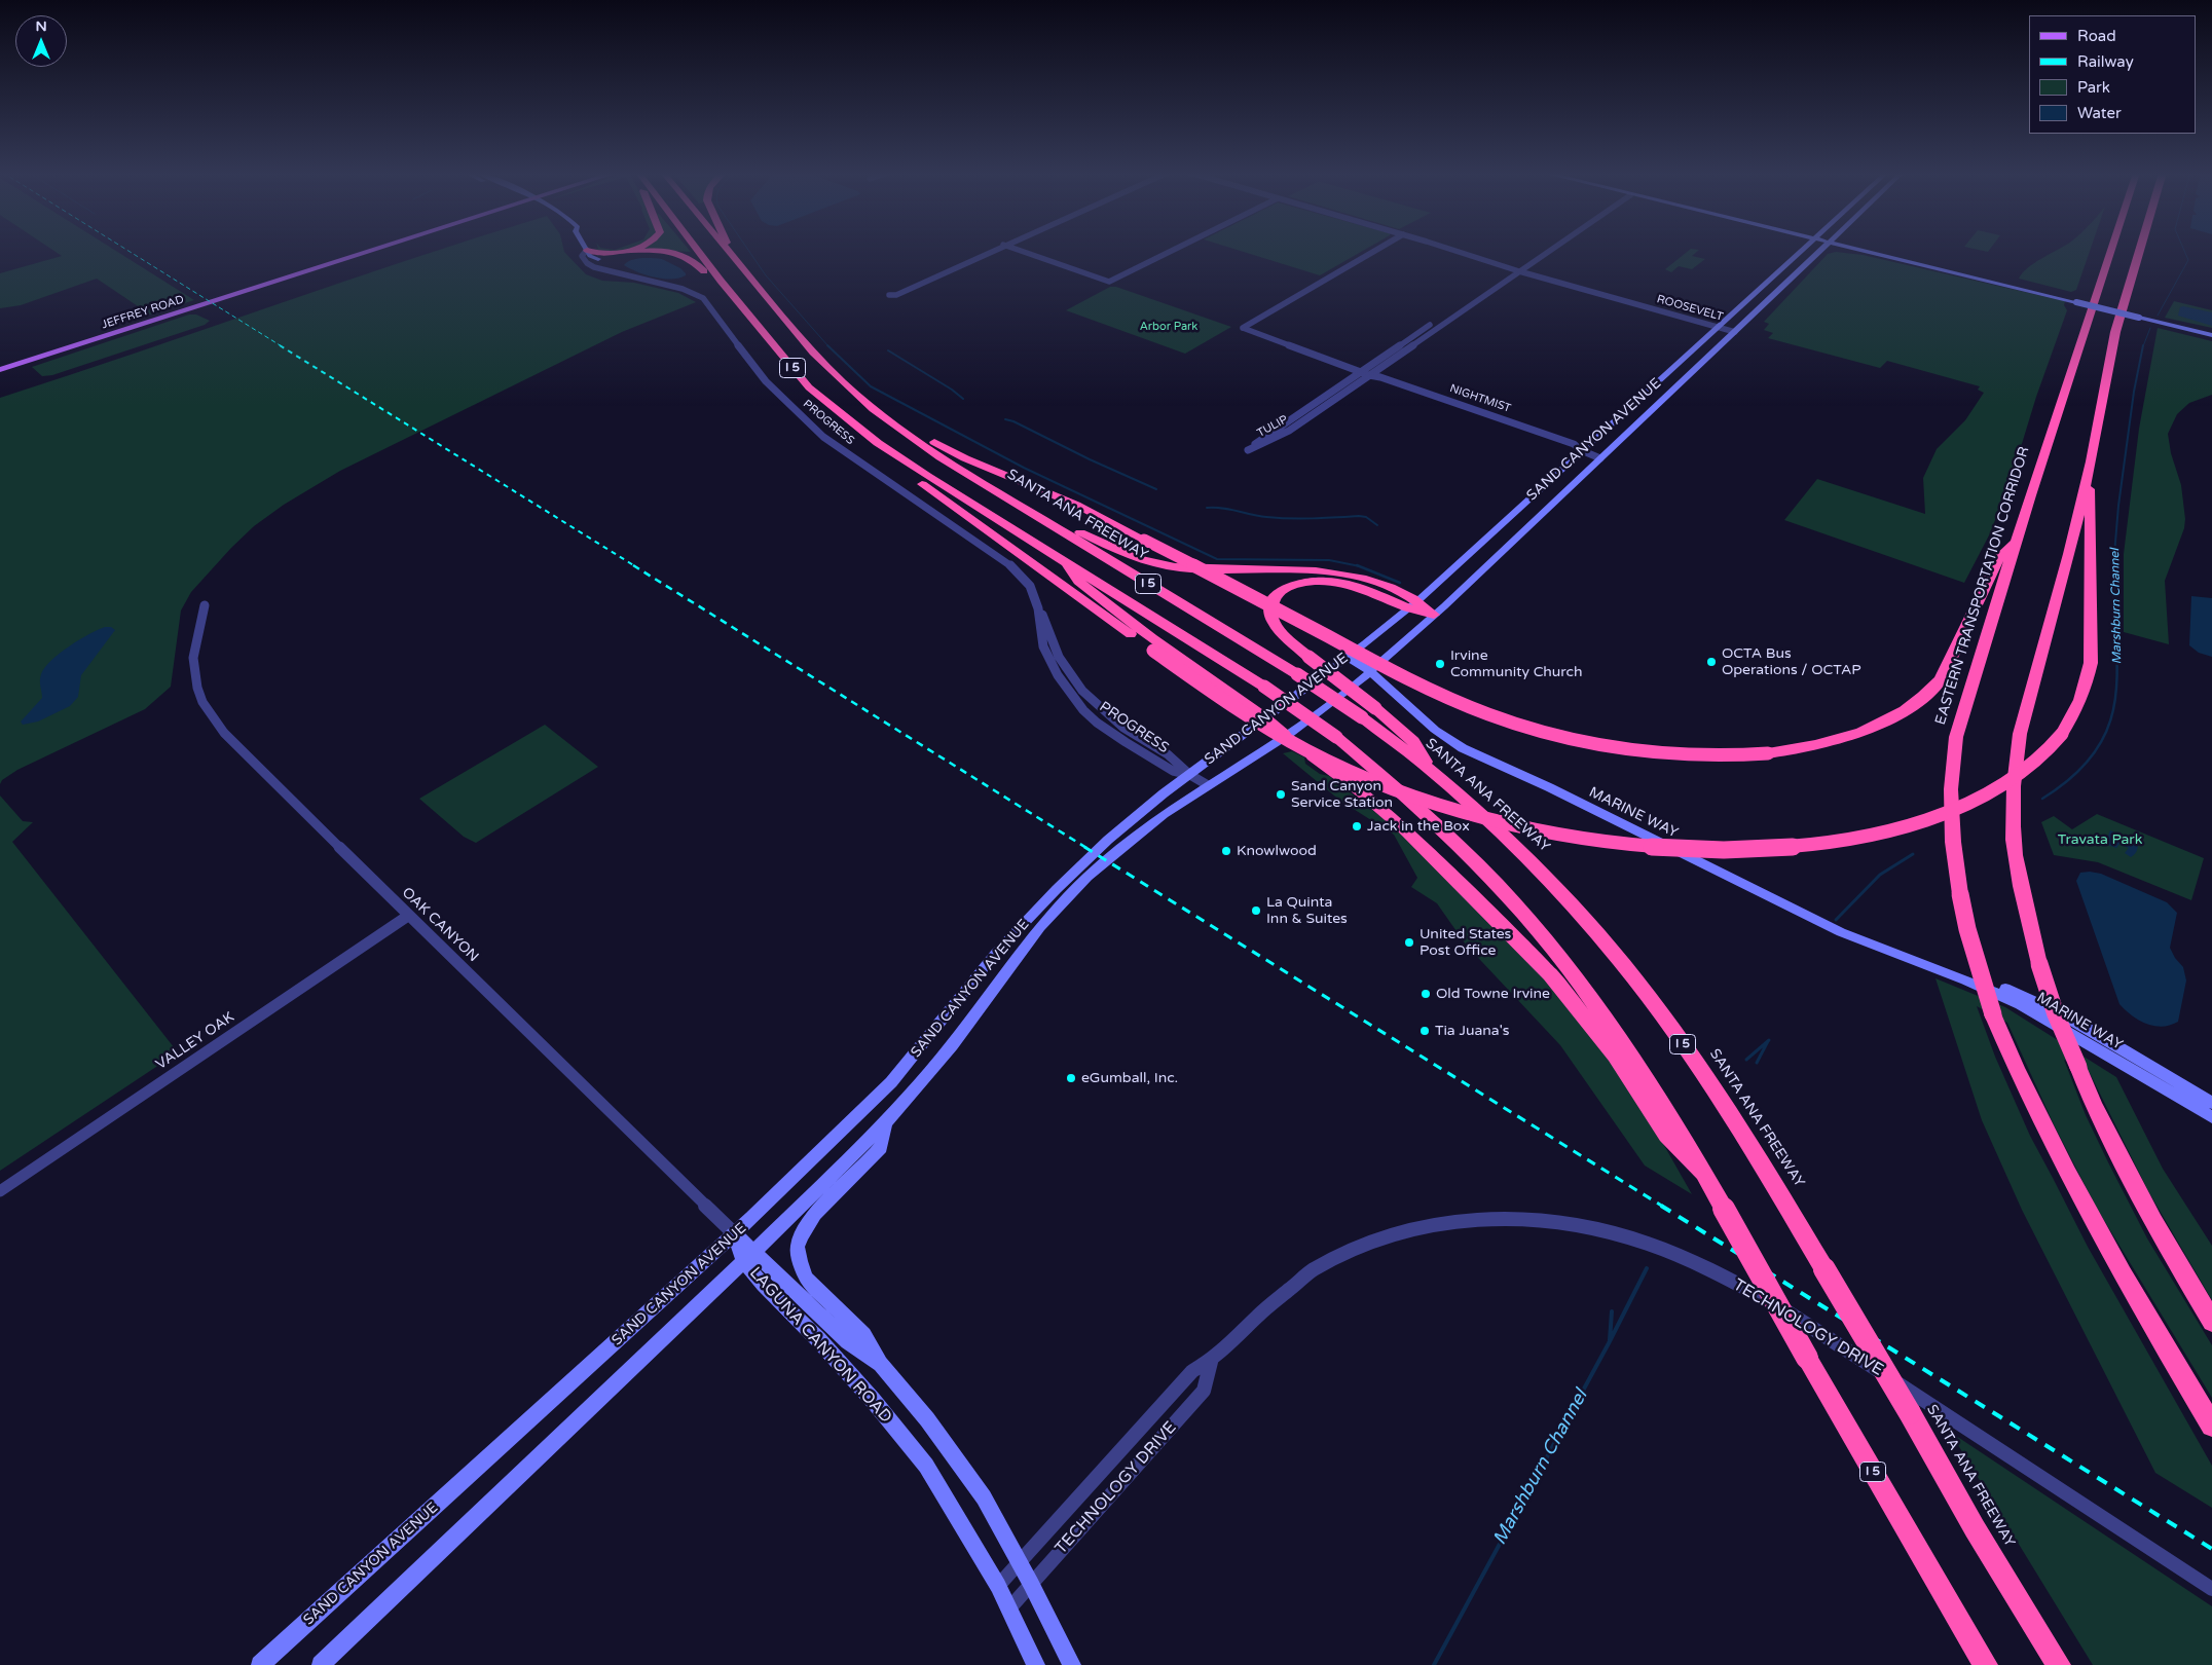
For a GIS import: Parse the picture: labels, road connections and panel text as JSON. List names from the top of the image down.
{
  "streets": {
    "highway": ["I 5", "SANTA ANA FREEWAY", "EASTERN TRANSPORTATION CORRIDOR"],
    "main road": [
      "JEFFREY ROAD",
      "SAND CANYON AVENUE",
      "MARINE WAY",
      "LAGUNA CANYON ROAD"
    ],
    "street": [
      "ROOSEVELT",
      "NIGHTMIST",
      "PROGRESS",
      "TULIP",
      "OAK CANYON",
      "VALLEY OAK",
      "TECHNOLOGY DRIVE"
    ]
  },
  "crossings": [
    ["ROOSEVELT", "TULIP"],
    ["ROOSEVELT", "SAND CANYON AVENUE"],
    ["NIGHTMIST", "TULIP"],
    ["NIGHTMIST", "SAND CANYON AVENUE"],
    ["PROGRESS", "SAND CANYON AVENUE"],
    ["SAND CANYON AVENUE", "MARINE WAY"],
    ["SAND CANYON AVENUE", "OAK CANYON"],
    ["SAND CANYON AVENUE", "LAGUNA CANYON ROAD"],
    ["OAK CANYON", "VALLEY OAK"],
    ["OAK CANYON", "LAGUNA CANYON ROAD"],
    ["TECHNOLOGY DRIVE", "LAGUNA CANYON ROAD"]
  ],
  "water": ["Marshburn Channel"],
  "parks": ["Arbor Park", "Travata Park"],
  "places": [
    "OCTA Bus Operations / OCTAP",
    "Irvine Community Church",
    "Sand Canyon Service Station",
    "Jack in the Box",
    "Knowlwood",
    "La Quinta Inn & Suites",
    "United States Post Office",
    "Old Towne Irvine",
    "Tia Juana's",
    "eGumball, Inc."
  ],
  "legend": [
    "Road",
    "Railway",
    "Park",
    "Water"
  ],
  "north": "top"
}
